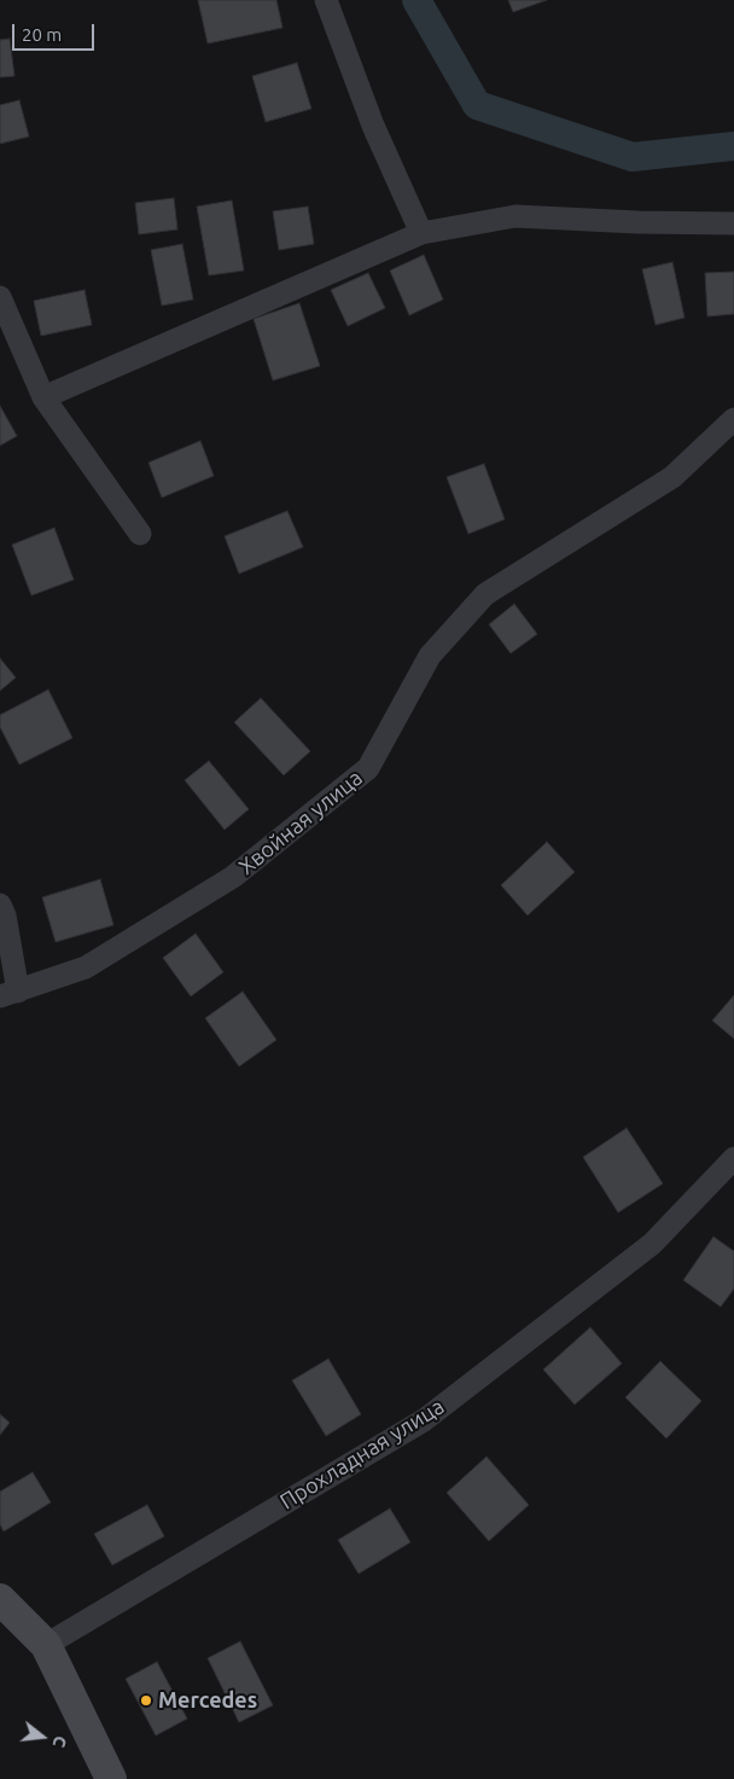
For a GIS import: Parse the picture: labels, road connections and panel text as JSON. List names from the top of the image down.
{
  "streets": {
    "street": ["Хвойная улица", "Прохладная улица"]
  },
  "places": ["Mercedes"],
  "scale_bar": "20 m",
  "north": "right"
}
